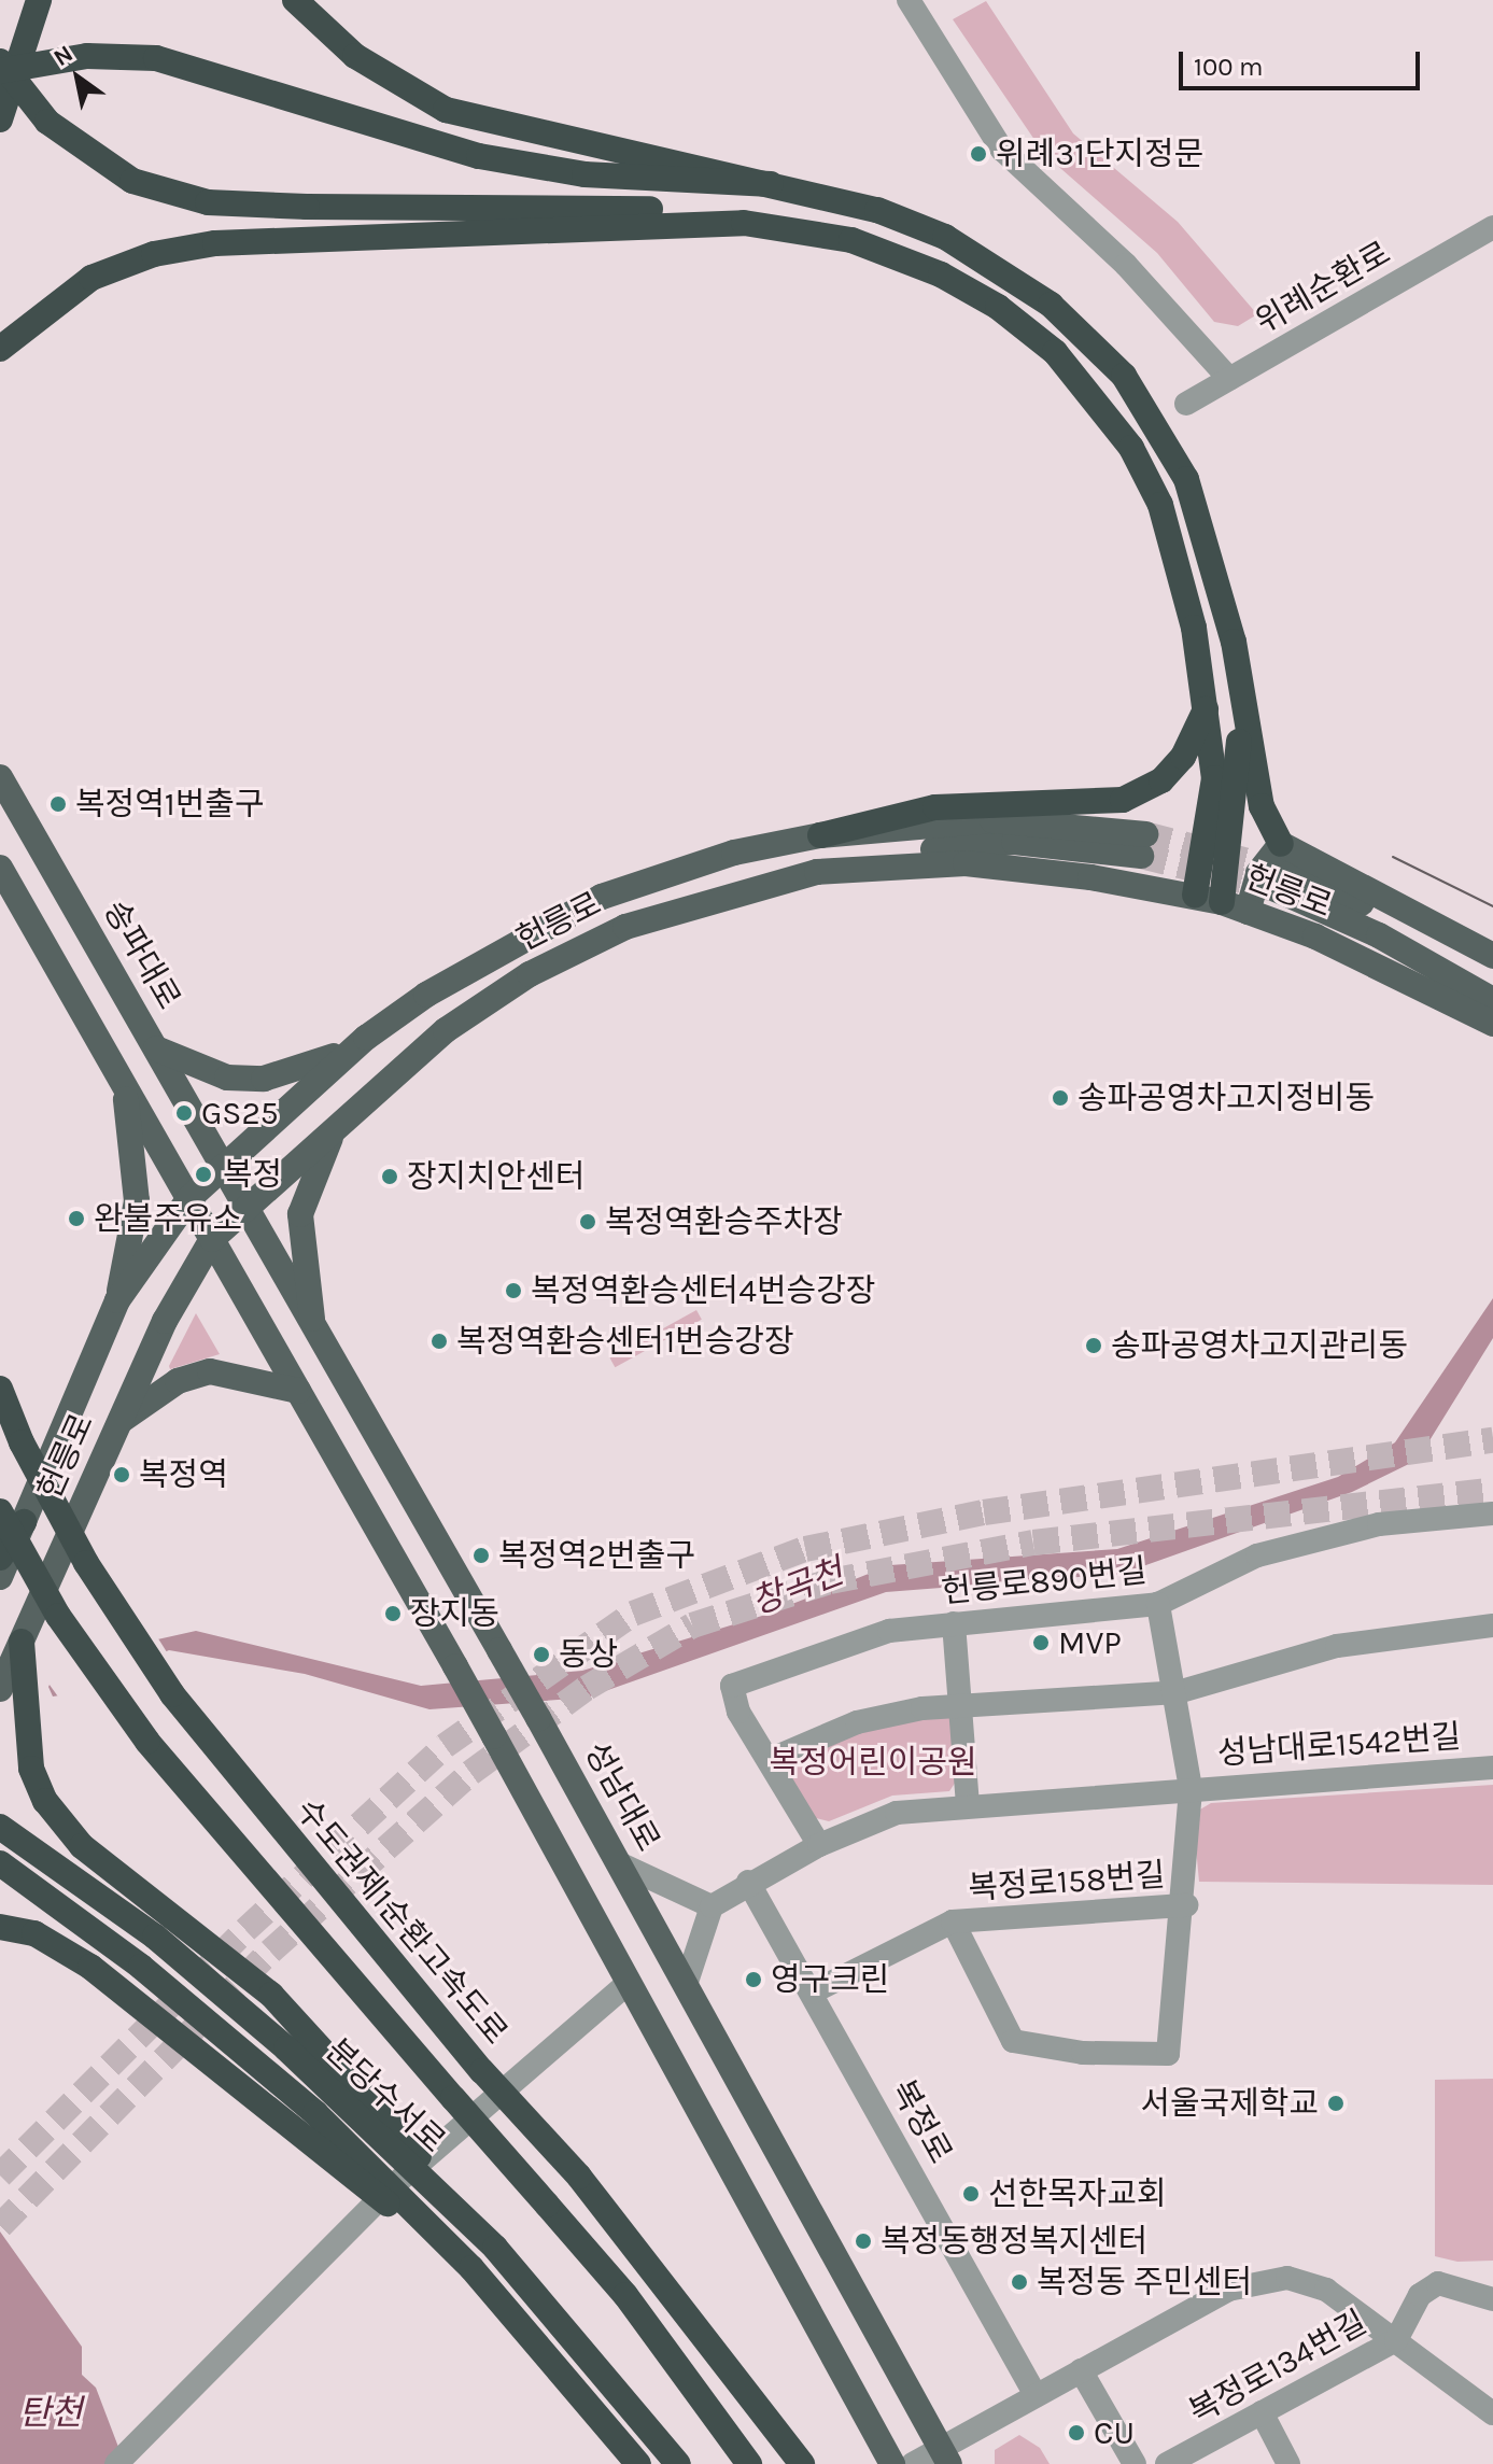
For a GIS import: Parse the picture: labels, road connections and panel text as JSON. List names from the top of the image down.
{
  "streets": {
    "highway": ["수도권제1순환고속도로", "분당수서로"],
    "main road": ["헌릉로", "송파대로", "성남대로"],
    "street": [
      "위례순환로",
      "헌릉로890번길",
      "성남대로1542번길",
      "복정로158번길",
      "복정로",
      "복정로134번길"
    ]
  },
  "crossings": [
    ["헌릉로", "송파대로"],
    ["헌릉로", "성남대로"],
    ["송파대로", "성남대로"],
    ["헌릉로890번길", "성남대로1542번길"],
    ["성남대로1542번길", "복정로158번길"],
    ["성남대로1542번길", "복정로"],
    ["복정로158번길", "복정로"]
  ],
  "water": ["창곡천", "탄천"],
  "parks": ["복정어린이공원"],
  "places": [
    "위례31단지정문",
    "복정역1번출구",
    "송파공영차고지정비동",
    "GS25",
    "복정",
    "장지치안센터",
    "완불주유소",
    "복정역환승주차장",
    "복정역환승센터4번승강장",
    "복정역환승센터1번승강장",
    "송파공영차고지관리동",
    "복정역",
    "복정역2번출구",
    "장지동",
    "MVP",
    "동상",
    "영구크린",
    "서울국제학교",
    "선한목자교회",
    "복정동행정복지센터",
    "복정동 주민센터",
    "CU"
  ],
  "scale_bar": "100 m",
  "north": "top left"
}
